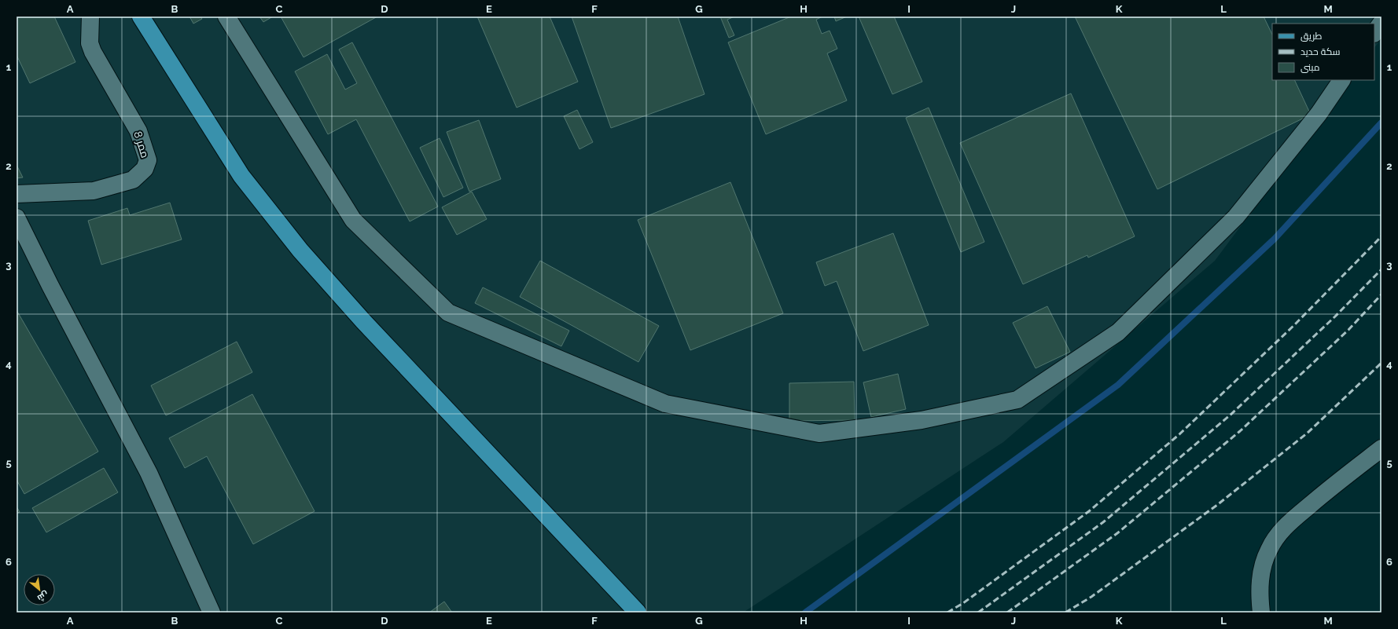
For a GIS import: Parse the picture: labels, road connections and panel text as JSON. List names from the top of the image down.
{
  "streets": {
    "lane": ["ممر 8"]
  },
  "legend": ["طريق", "سكة حديد", "مبنى"],
  "north": "bottom right",
  "grid": {
    "columns": [
      "A",
      "B",
      "C",
      "D",
      "E",
      "F",
      "G",
      "H",
      "I",
      "J",
      "K",
      "L",
      "M"
    ],
    "rows": [
      "1",
      "2",
      "3",
      "4",
      "5",
      "6"
    ]
  }
}
